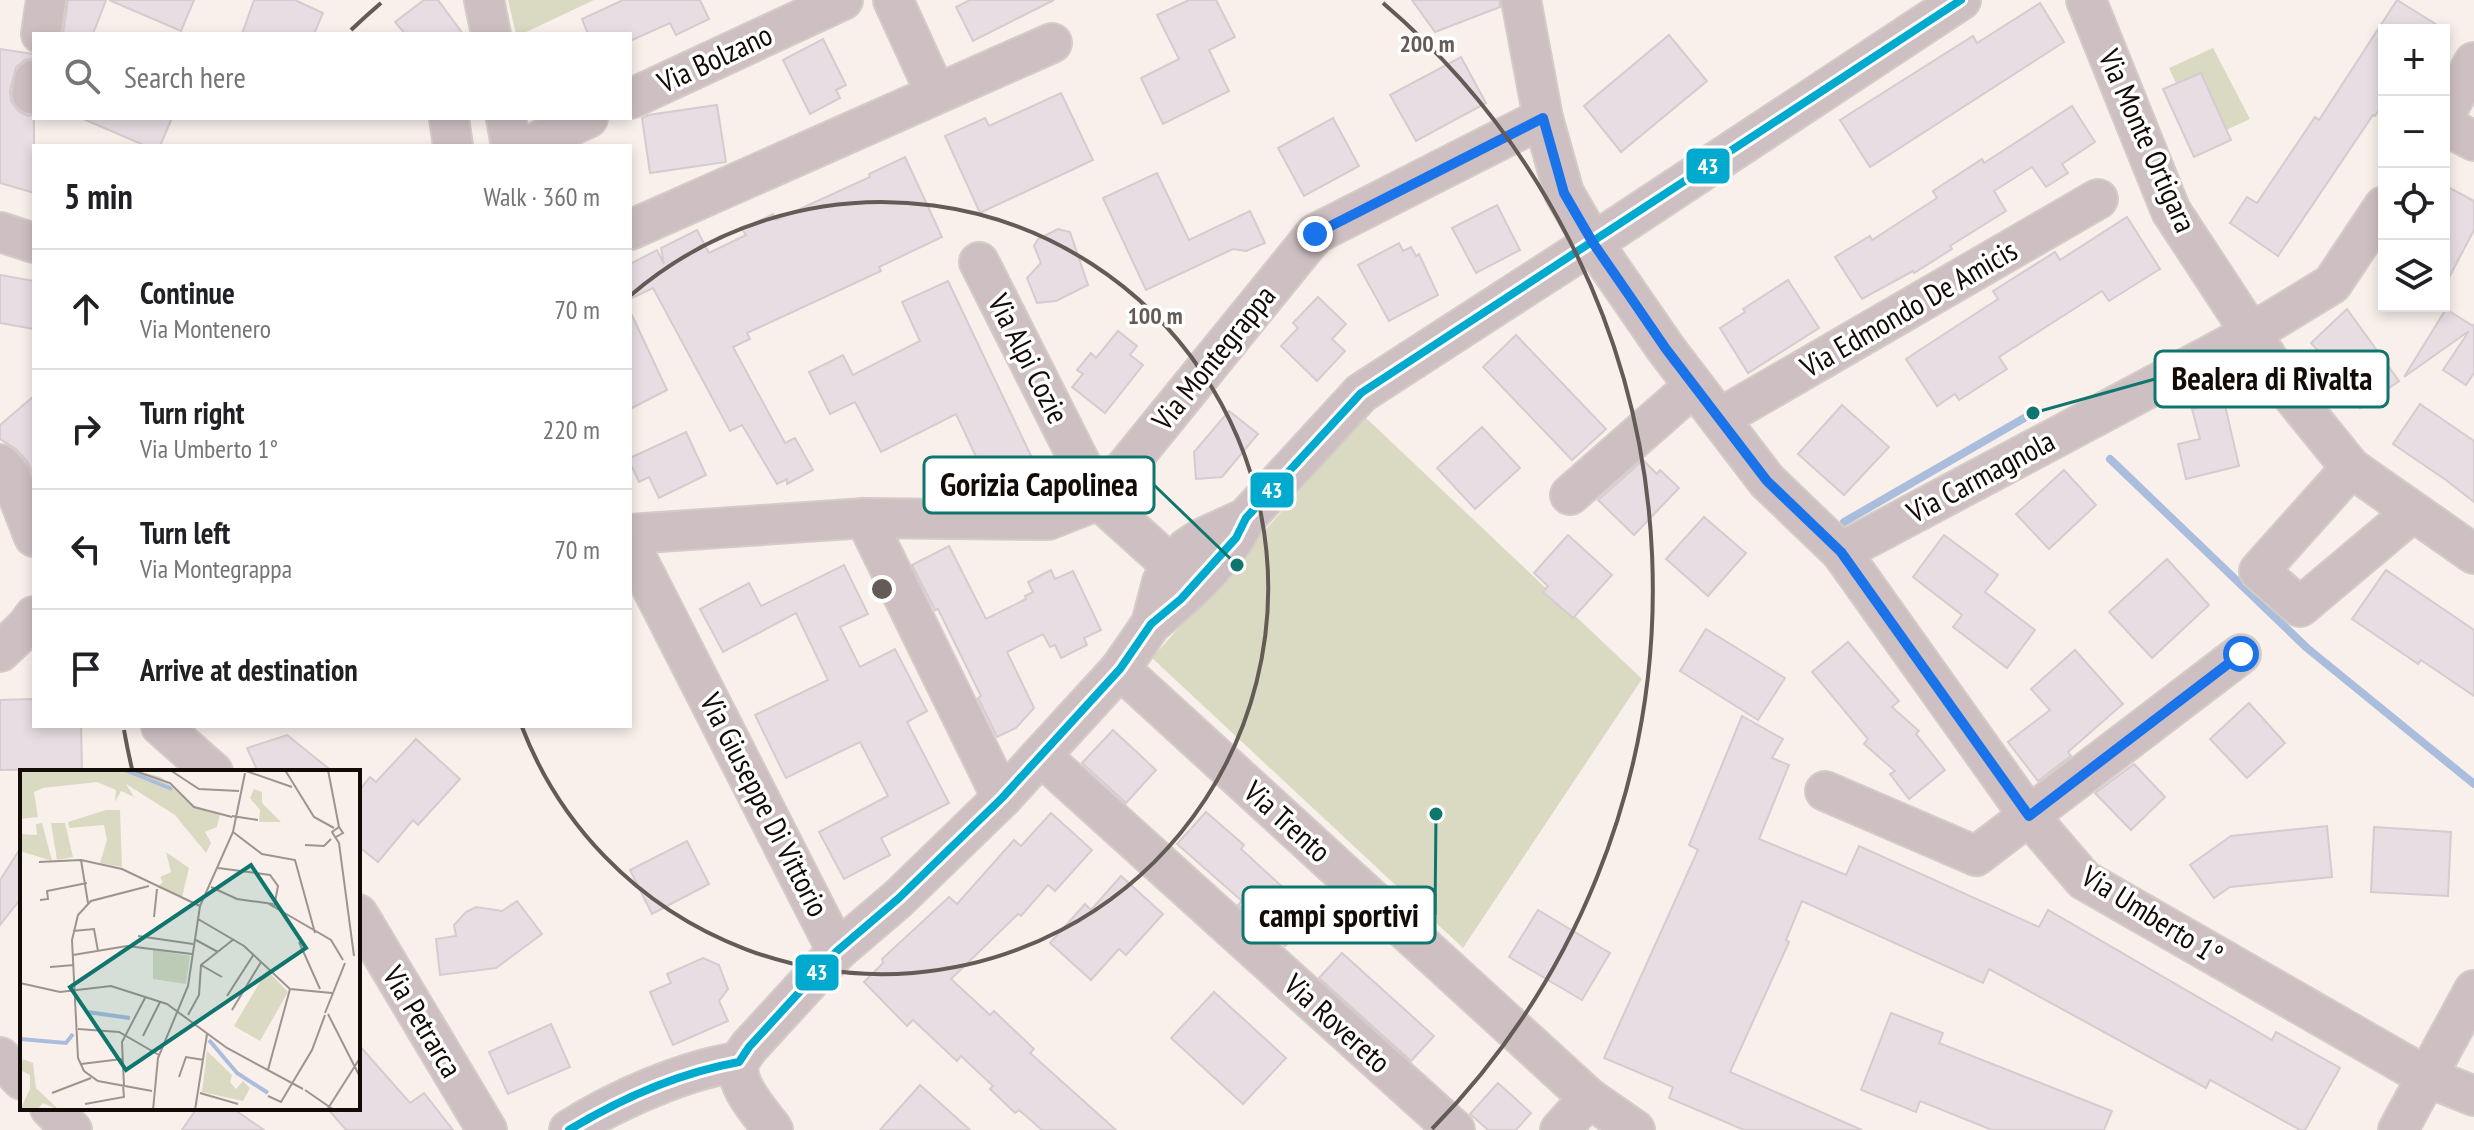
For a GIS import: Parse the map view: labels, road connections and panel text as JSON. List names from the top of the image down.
{
  "streets": {
    "street": [
      "Via Bolzano",
      "Via Monte Ortigara",
      "Via Edmondo De Amicis",
      "Via Montegrappa",
      "Via Alpi Cozie",
      "Via Carmagnola",
      "Via Giuseppe Di Vittorio",
      "Via Trento",
      "Via Umberto 1°",
      "Via Petrarca",
      "Via Rovereto"
    ]
  },
  "crossings": [
    ["Via Monte Ortigara", "Via Carmagnola"],
    ["Via Edmondo De Amicis", "Via Umberto 1°"],
    ["Via Montegrappa", "Via Alpi Cozie"],
    ["Via Montegrappa", "Via Umberto 1°"],
    ["Via Carmagnola", "Via Umberto 1°"]
  ],
  "places": ["Bealera di Rivalta", "Gorizia Capolinea", "campi sportivi"],
  "lines": ["transit line 43"],
  "page": {
    "map_buttons": ["+", "−"],
    "search": "Search here",
    "heading": ["5 min", "Walk · 360 m"],
    "list": [
      ["Continue", "Via Montenero", "70 m"],
      ["Turn right", "Via Umberto 1°", "220 m"],
      ["Turn left", "Via Montegrappa", "70 m"],
      "Arrive at destination"
    ]
  },
  "rings": ["200 m", "100 m"]
}
